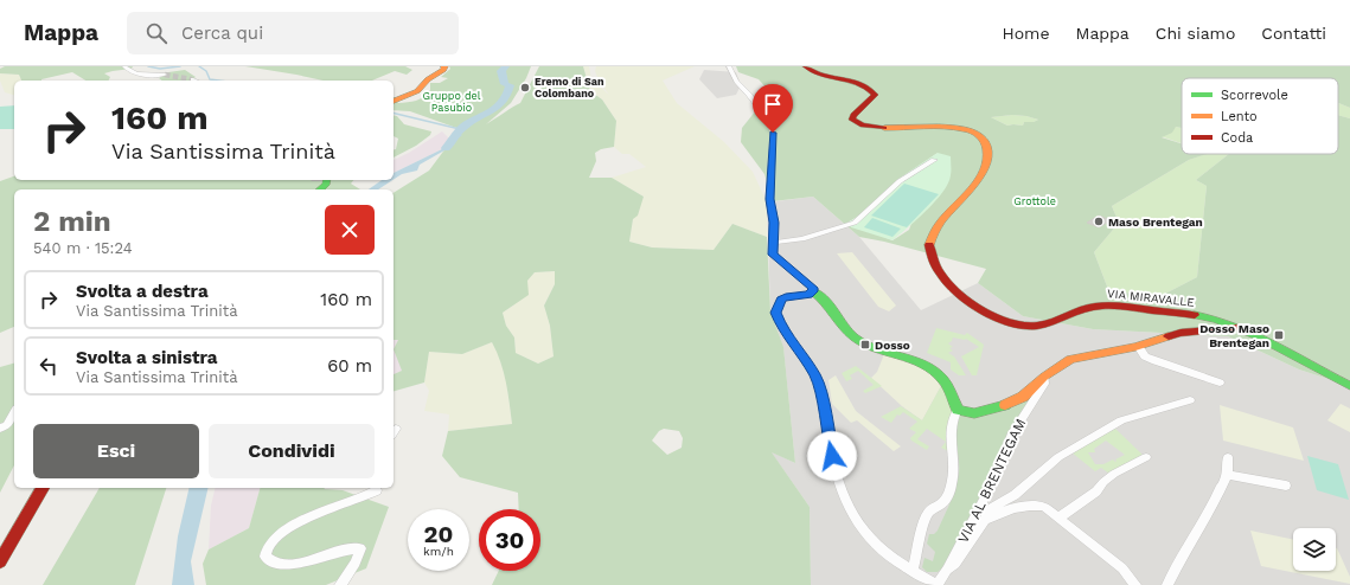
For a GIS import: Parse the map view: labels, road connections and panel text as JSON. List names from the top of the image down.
{
  "streets": {
    "street": ["VIA MIRAVALLE", "VIA AL BRENTEGAM"]
  },
  "parks": ["Gruppo del Pasubio", "Grottole"],
  "places": {
    "other": ["Eremo di San Colombano", "Maso Brentegan"],
    "transit": ["Dosso Maso Brentegan", "Dosso"]
  },
  "legend": ["Scorrevole", "Lento", "Coda"],
  "page": {
    "header": "Mappa",
    "search": "Cerca qui",
    "nav": [
      "Home",
      "Mappa",
      "Chi siamo",
      "Contatti"
    ],
    "turn": ["160 m", "Via Santissima Trinità"],
    "heading": ["2 min", "540 m · 15:24"],
    "list": [
      {
        "name": "Svolta a destra",
        "note": "Via Santissima Trinità",
        "value": "160 m"
      },
      {
        "name": "Svolta a sinistra",
        "note": "Via Santissima Trinità",
        "value": "60 m"
      }
    ],
    "buttons": ["Esci", "Condividi"],
    "speed": "20 km/h",
    "limit": "30"
  }
}
